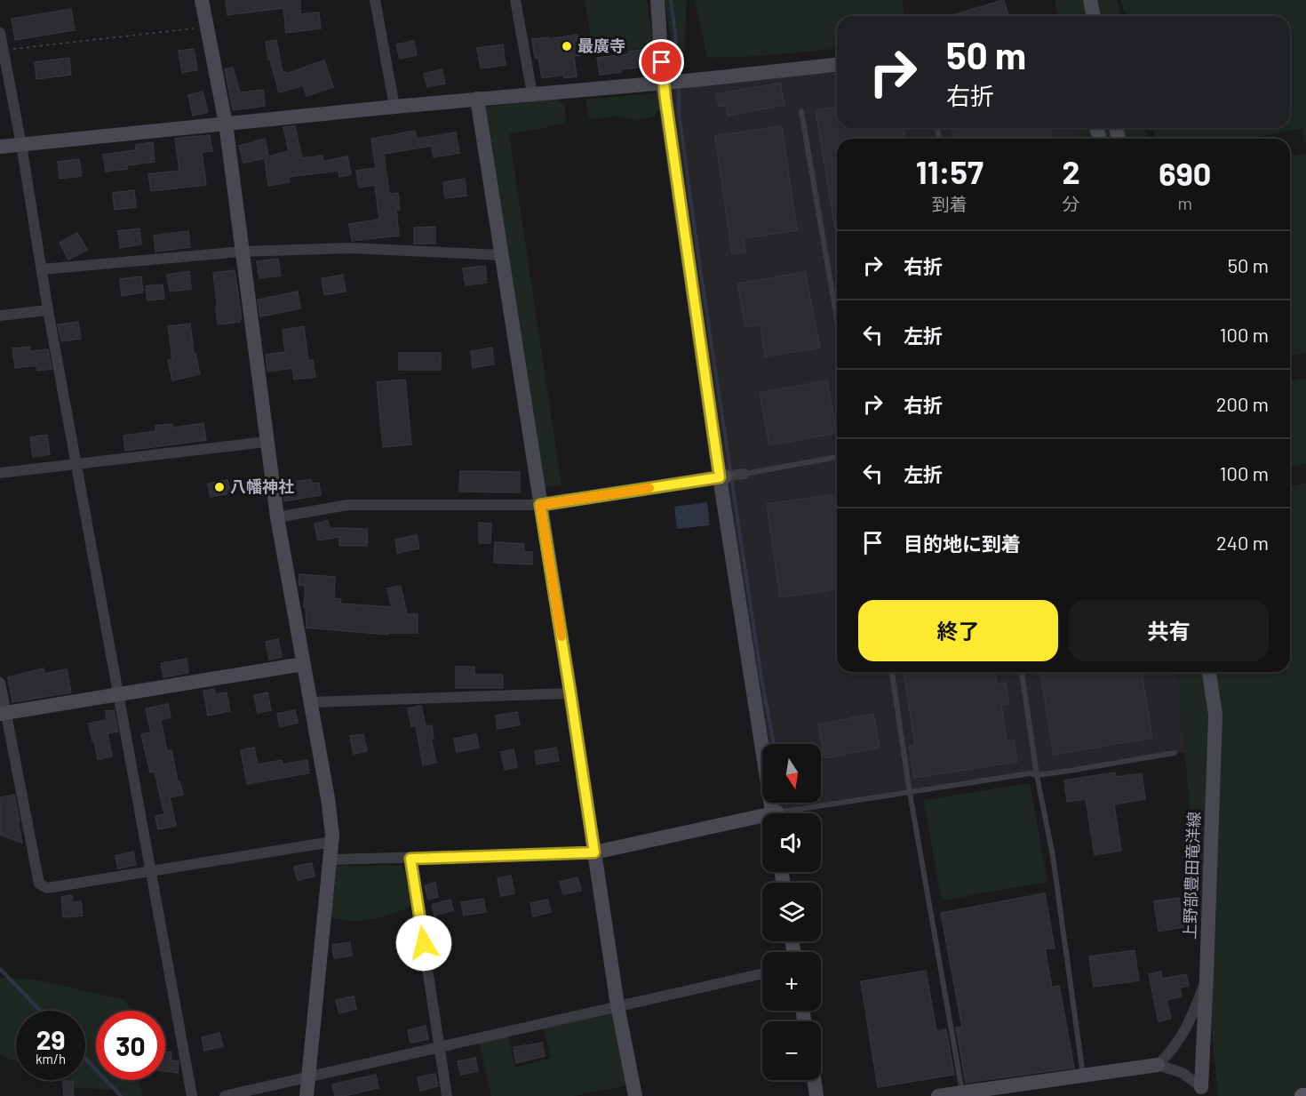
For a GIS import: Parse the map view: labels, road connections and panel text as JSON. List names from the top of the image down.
{
  "streets": {
    "street": ["上野部豊田竜洋線"]
  },
  "places": ["最廣寺", "八幡神社"],
  "north": "bottom",
  "page": {
    "turn": ["50 m", "右折"],
    "eta": [
      "11:57",
      "到着",
      "2",
      "分",
      "690",
      "m"
    ],
    "list": [
      {
        "name": "右折",
        "value": "50 m"
      },
      {
        "name": "左折",
        "value": "100 m"
      },
      {
        "name": "右折",
        "value": "200 m"
      },
      {
        "name": "左折",
        "value": "100 m"
      },
      {
        "name": "目的地に到着",
        "value": "240 m"
      }
    ],
    "buttons": ["終了", "共有"],
    "map_buttons": ["+", "−"],
    "speed": "29 km/h",
    "limit": "30"
  }
}
